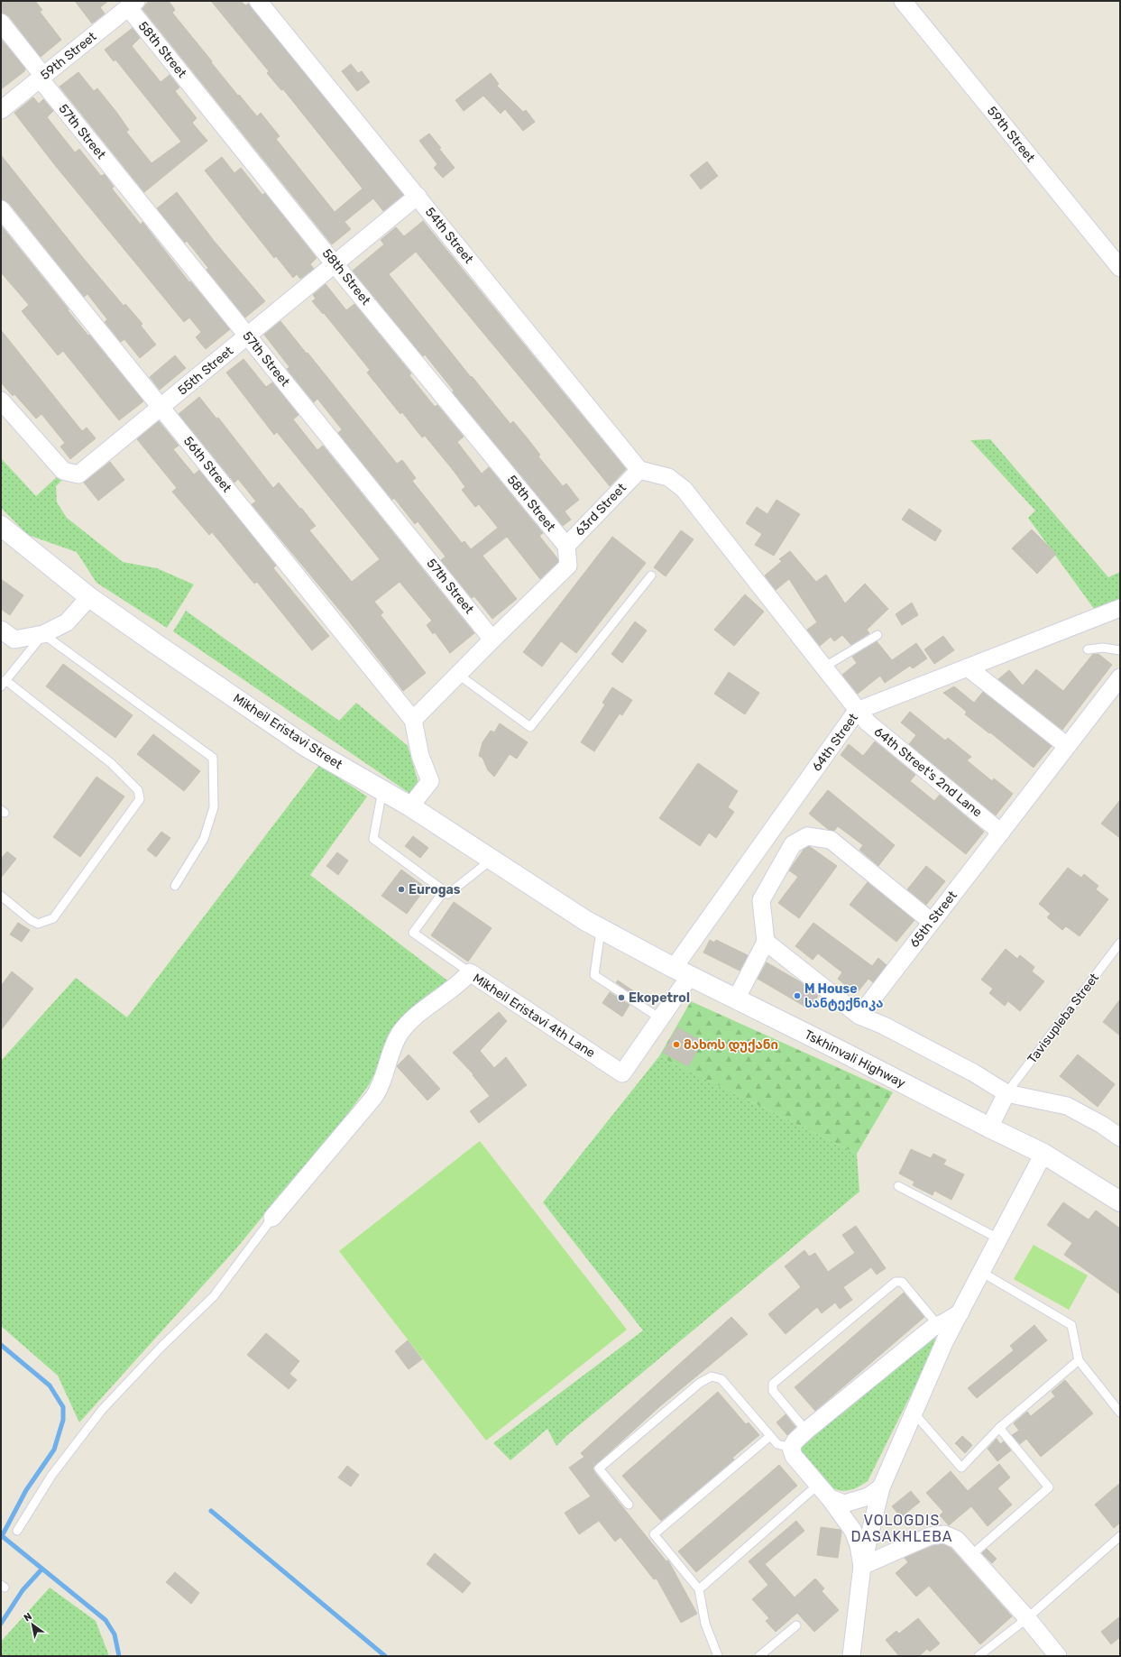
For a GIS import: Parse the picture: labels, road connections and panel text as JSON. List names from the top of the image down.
{
  "streets": {
    "main road": ["Mikheil Eristavi Street", "Tskhinvali Highway"],
    "street": [
      "58th Street",
      "59th Street",
      "57th Street",
      "54th Street",
      "55th Street",
      "56th Street",
      "63rd Street",
      "64th Street",
      "64th Street's 2nd Lane",
      "65th Street",
      "Mikheil Eristavi 4th Lane"
    ],
    "lane": ["Tavisupleba Street"]
  },
  "crossings": [
    ["58th Street", "59th Street"],
    ["58th Street", "55th Street"],
    ["58th Street", "63rd Street"],
    ["59th Street", "57th Street"],
    ["57th Street", "55th Street"],
    ["57th Street", "63rd Street"],
    ["54th Street", "55th Street"],
    ["54th Street", "63rd Street"],
    ["55th Street", "56th Street"],
    ["56th Street", "63rd Street"],
    ["Mikheil Eristavi Street", "Tskhinvali Highway"],
    ["64th Street", "64th Street's 2nd Lane"],
    ["64th Street", "Mikheil Eristavi 4th Lane"],
    ["64th Street", "Tskhinvali Highway"],
    ["64th Street's 2nd Lane", "65th Street"],
    ["Mikheil Eristavi 4th Lane", "Tskhinvali Highway"]
  ],
  "districts": ["VOLOGDIS DASAKHLEBA"],
  "places": [
    "Eurogas",
    "M House სანტექნიკა",
    "Ekopetrol",
    "მახოს დუქანი"
  ],
  "north": "top left"
}
